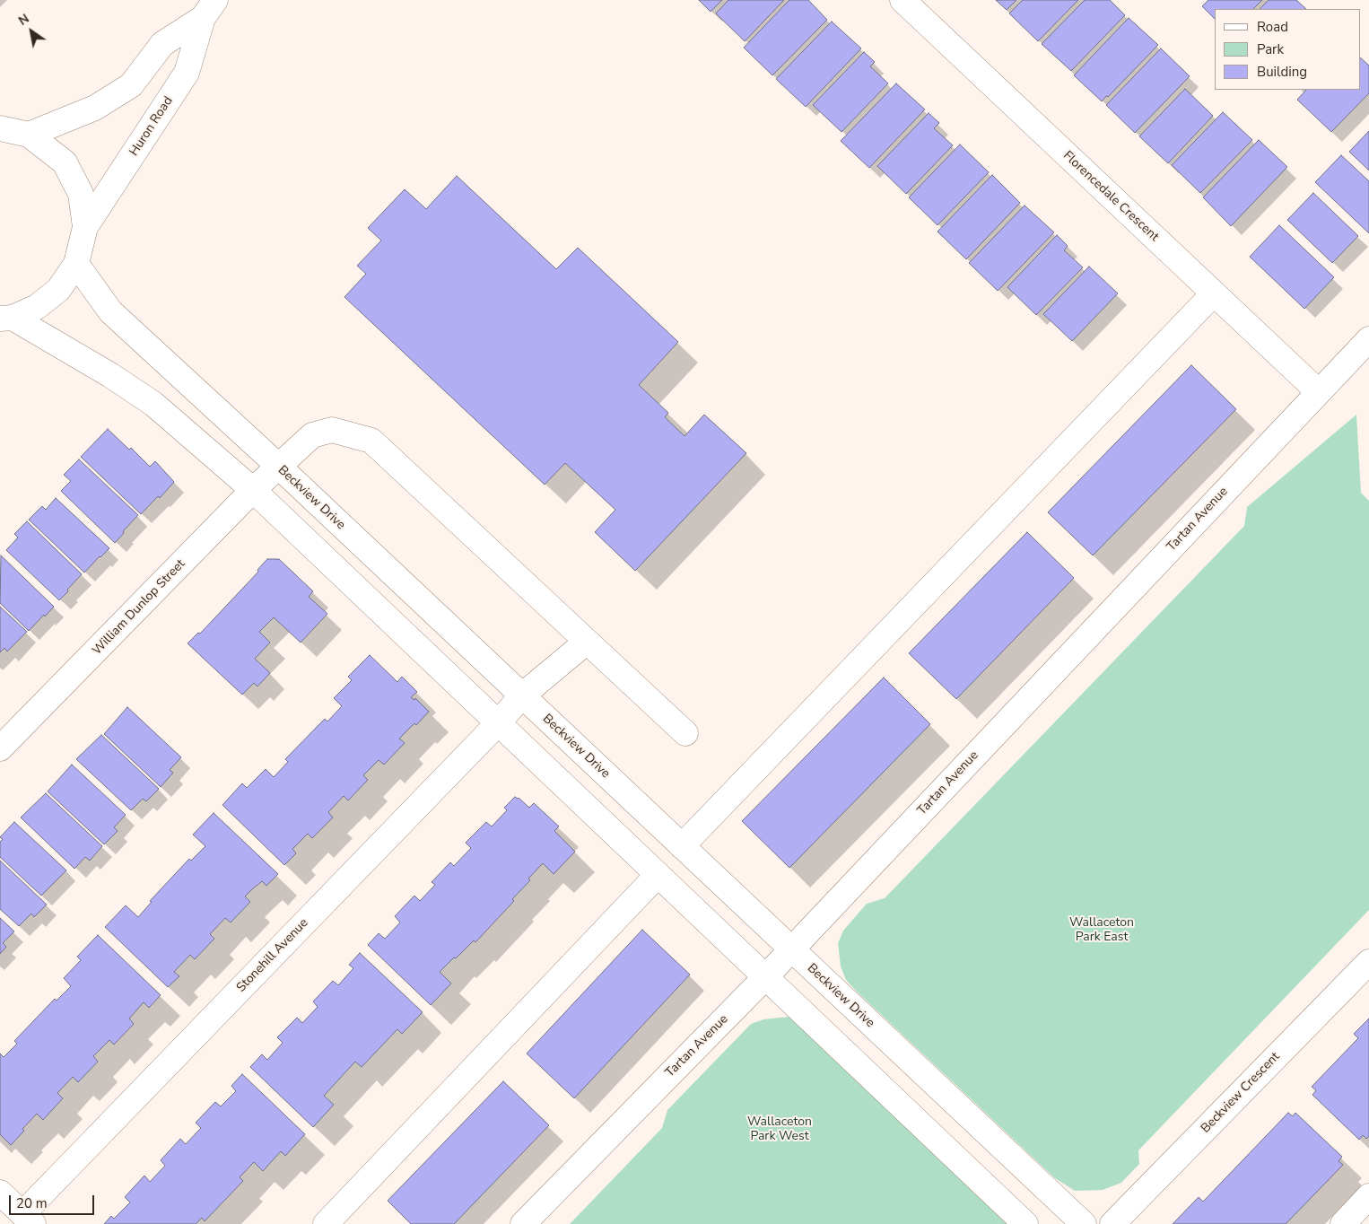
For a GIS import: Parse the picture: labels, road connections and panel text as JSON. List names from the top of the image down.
{
  "streets": {
    "street": [
      "Huron Road",
      "Florencedale Crescent",
      "Beckview Drive",
      "Tartan Avenue",
      "William Dunlop Street",
      "Stonehill Avenue",
      "Beckview Crescent"
    ]
  },
  "crossings": [
    ["Florencedale Crescent", "Tartan Avenue"],
    ["Beckview Drive", "Tartan Avenue"],
    ["Beckview Drive", "William Dunlop Street"],
    ["Beckview Drive", "Stonehill Avenue"],
    ["William Dunlop Street", "Stonehill Avenue"]
  ],
  "parks": ["Wallaceton Park East", "Wallaceton Park West"],
  "legend": ["Road", "Park", "Building"],
  "scale_bar": "20 m",
  "north": "top left"
}
